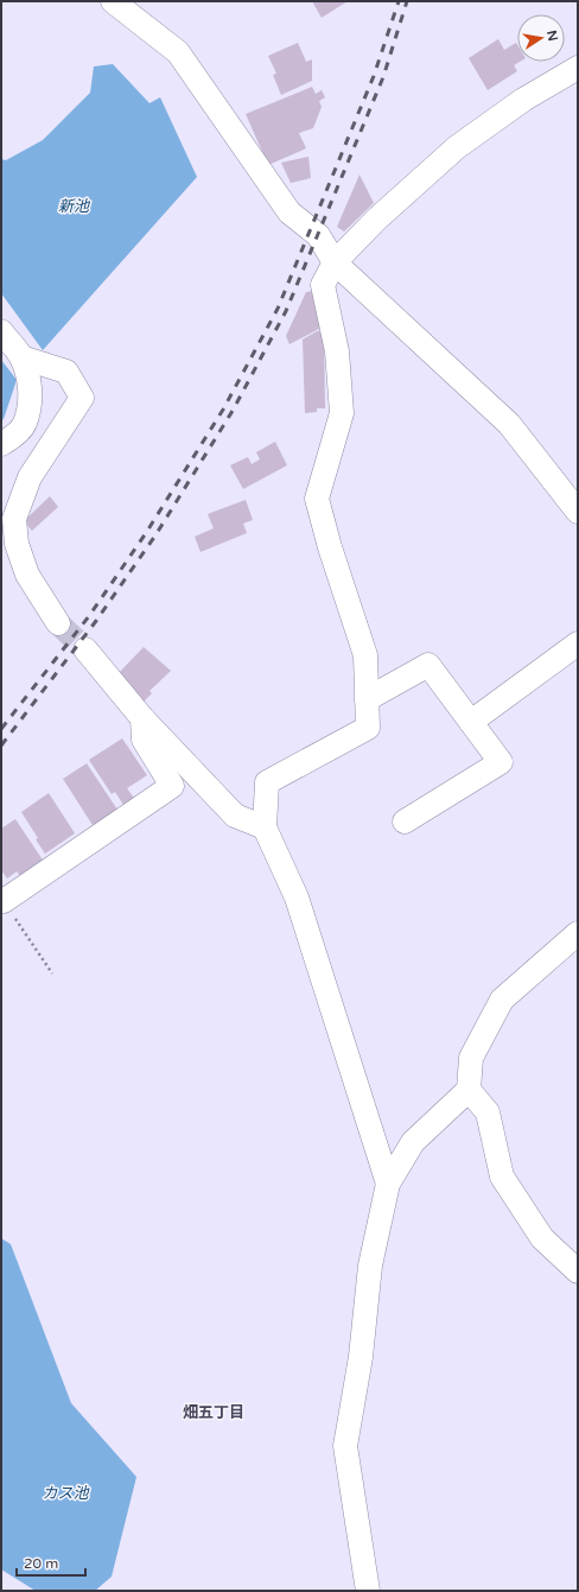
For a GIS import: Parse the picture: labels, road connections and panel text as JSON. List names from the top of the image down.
{
  "districts": ["畑五丁目"],
  "water": ["新池", "カス池"],
  "scale_bar": "20 m",
  "north": "right"
}
